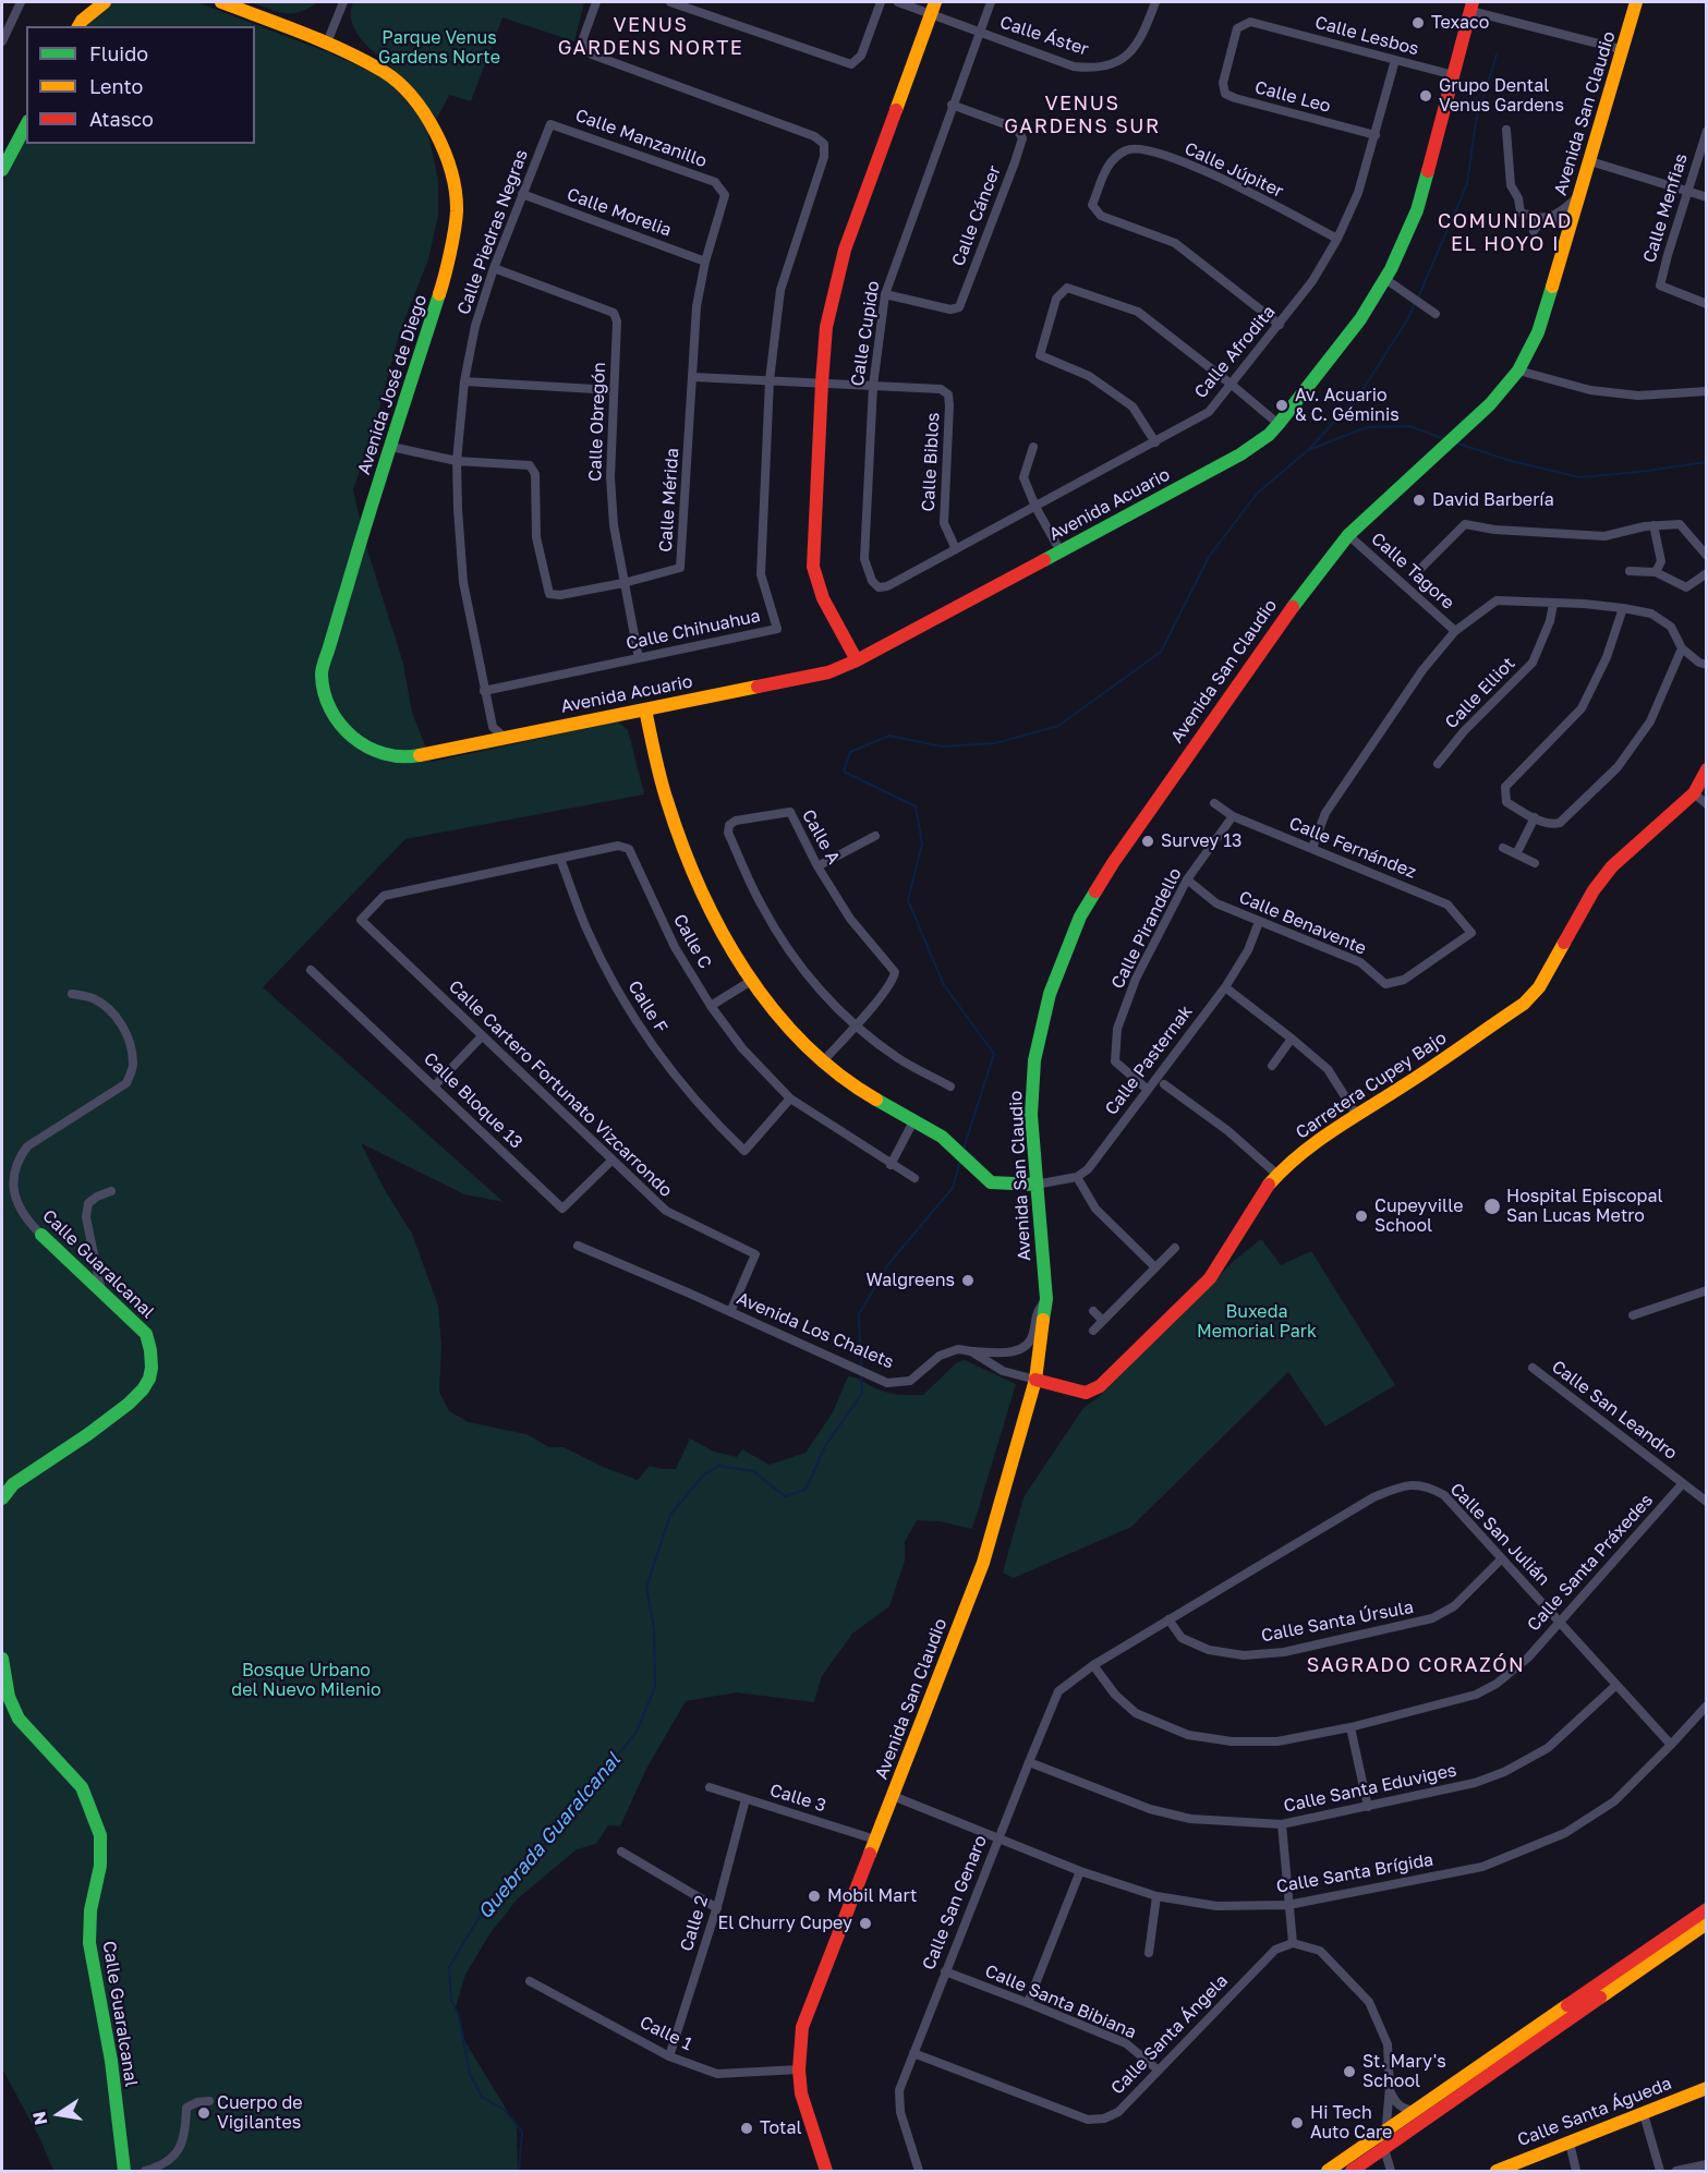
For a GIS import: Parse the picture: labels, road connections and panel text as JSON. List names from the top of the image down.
{
  "streets": {
    "street": [
      "Calle Áster",
      "Calle Lesbos",
      "Calle Leo",
      "Avenida San Claudio",
      "Calle Manzanillo",
      "Calle Júpiter",
      "Calle Menfias",
      "Calle Morelia",
      "Calle Cáncer",
      "Calle Piedras Negras",
      "Calle Cupido",
      "Calle Afrodita",
      "Avenida José de Diego",
      "Calle Obregón",
      "Calle Biblos",
      "Calle Mérida",
      "Avenida Acuario",
      "Calle Tagore",
      "Calle Chihuahua",
      "Calle Elliot",
      "Calle A",
      "Calle Fernández",
      "Calle Benavente",
      "Calle Pirandello",
      "Calle C",
      "Calle F",
      "Calle Pasternak",
      "Carretera Cupey Bajo",
      "Calle Cartero Fortunato Vizcarrondo",
      "Calle Bloque 13",
      "Calle Guaralcanal",
      "Avenida Los Chalets",
      "Calle San Leandro",
      "Calle San Julián",
      "Calle Santa Práxedes",
      "Calle Santa Úrsula",
      "Calle Santa Eduviges",
      "Calle 3",
      "Calle Santa Brígida",
      "Calle San Genaro",
      "Calle 2",
      "Calle Santa Bibiana",
      "Calle 1",
      "Calle Santa Ángela",
      "Calle Santa Águeda"
    ]
  },
  "crossings": [
    ["Calle Áster", "Calle Cupido"],
    ["Calle Lesbos", "Calle Leo"],
    ["Calle Lesbos", "Calle Afrodita"],
    ["Calle Lesbos", "Avenida Acuario"],
    ["Calle Leo", "Calle Afrodita"],
    ["Avenida San Claudio", "Calle Tagore"],
    ["Avenida San Claudio", "Carretera Cupey Bajo"],
    ["Avenida San Claudio", "Avenida Los Chalets"],
    ["Avenida San Claudio", "Calle 3"],
    ["Avenida San Claudio", "Calle Santa Brígida"],
    ["Avenida San Claudio", "Calle 1"],
    ["Calle Manzanillo", "Calle Morelia"],
    ["Calle Manzanillo", "Calle Piedras Negras"],
    ["Calle Manzanillo", "Calle Biblos"],
    ["Calle Manzanillo", "Calle Mérida"],
    ["Calle Júpiter", "Calle Afrodita"],
    ["Calle Morelia", "Calle Piedras Negras"],
    ["Calle Cáncer", "Calle Cupido"],
    ["Calle Piedras Negras", "Avenida José de Diego"],
    ["Calle Piedras Negras", "Calle Obregón"],
    ["Calle Piedras Negras", "Avenida Acuario"],
    ["Calle Piedras Negras", "Calle Chihuahua"],
    ["Calle Cupido", "Calle Afrodita"],
    ["Calle Cupido", "Calle Biblos"],
    ["Calle Afrodita", "Calle Biblos"],
    ["Avenida José de Diego", "Avenida Acuario"],
    ["Calle Obregón", "Calle Mérida"],
    ["Calle Obregón", "Calle Chihuahua"],
    ["Calle Biblos", "Calle Mérida"],
    ["Calle Biblos", "Calle Chihuahua"],
    ["Calle Fernández", "Calle Benavente"],
    ["Calle Fernández", "Calle Pirandello"],
    ["Calle Benavente", "Calle Pirandello"],
    ["Calle Benavente", "Calle Pasternak"],
    ["Calle Pirandello", "Calle Pasternak"],
    ["Calle C", "Calle F"],
    ["Calle C", "Calle Cartero Fortunato Vizcarrondo"],
    ["Calle Cartero Fortunato Vizcarrondo", "Calle Bloque 13"],
    ["Calle Cartero Fortunato Vizcarrondo", "Avenida Los Chalets"],
    ["Calle San Leandro", "Calle Santa Práxedes"],
    ["Calle San Julián", "Calle Santa Práxedes"],
    ["Calle San Julián", "Calle Santa Úrsula"],
    ["Calle San Julián", "Calle Santa Eduviges"],
    ["Calle San Julián", "Calle Santa Brígida"],
    ["Calle San Julián", "Calle San Genaro"],
    ["Calle Santa Práxedes", "Calle San Genaro"],
    ["Calle Santa Eduviges", "Calle San Genaro"],
    ["Calle 3", "Calle 2"],
    ["Calle Santa Brígida", "Calle San Genaro"],
    ["Calle San Genaro", "Calle Santa Bibiana"],
    ["Calle San Genaro", "Calle Santa Ángela"],
    ["Calle 2", "Calle 1"],
    ["Calle Santa Bibiana", "Calle Santa Ángela"]
  ],
  "districts": [
    "VENUS GARDENS NORTE",
    "VENUS GARDENS SUR",
    "COMUNIDAD EL HOYO I",
    "SAGRADO CORAZÓN"
  ],
  "water": ["Quebrada Guaralcanal"],
  "parks": ["Parque Venus Gardens Norte", "Buxeda Memorial Park", "Bosque Urbano del Nuevo Milenio"],
  "places": [
    "Texaco",
    "Grupo Dental Venus Gardens",
    "Av. Acuario & C. Géminis",
    "David Barbería",
    "Survey 13",
    "Hospital Episcopal San Lucas Metro",
    "Cupeyville School",
    "Walgreens",
    "Mobil Mart",
    "El Churry Cupey",
    "St. Mary's School",
    "Cuerpo de Vigilantes",
    "Hi Tech Auto Care",
    "Total"
  ],
  "legend": ["Fluido", "Lento", "Atasco"],
  "north": "left"
}
